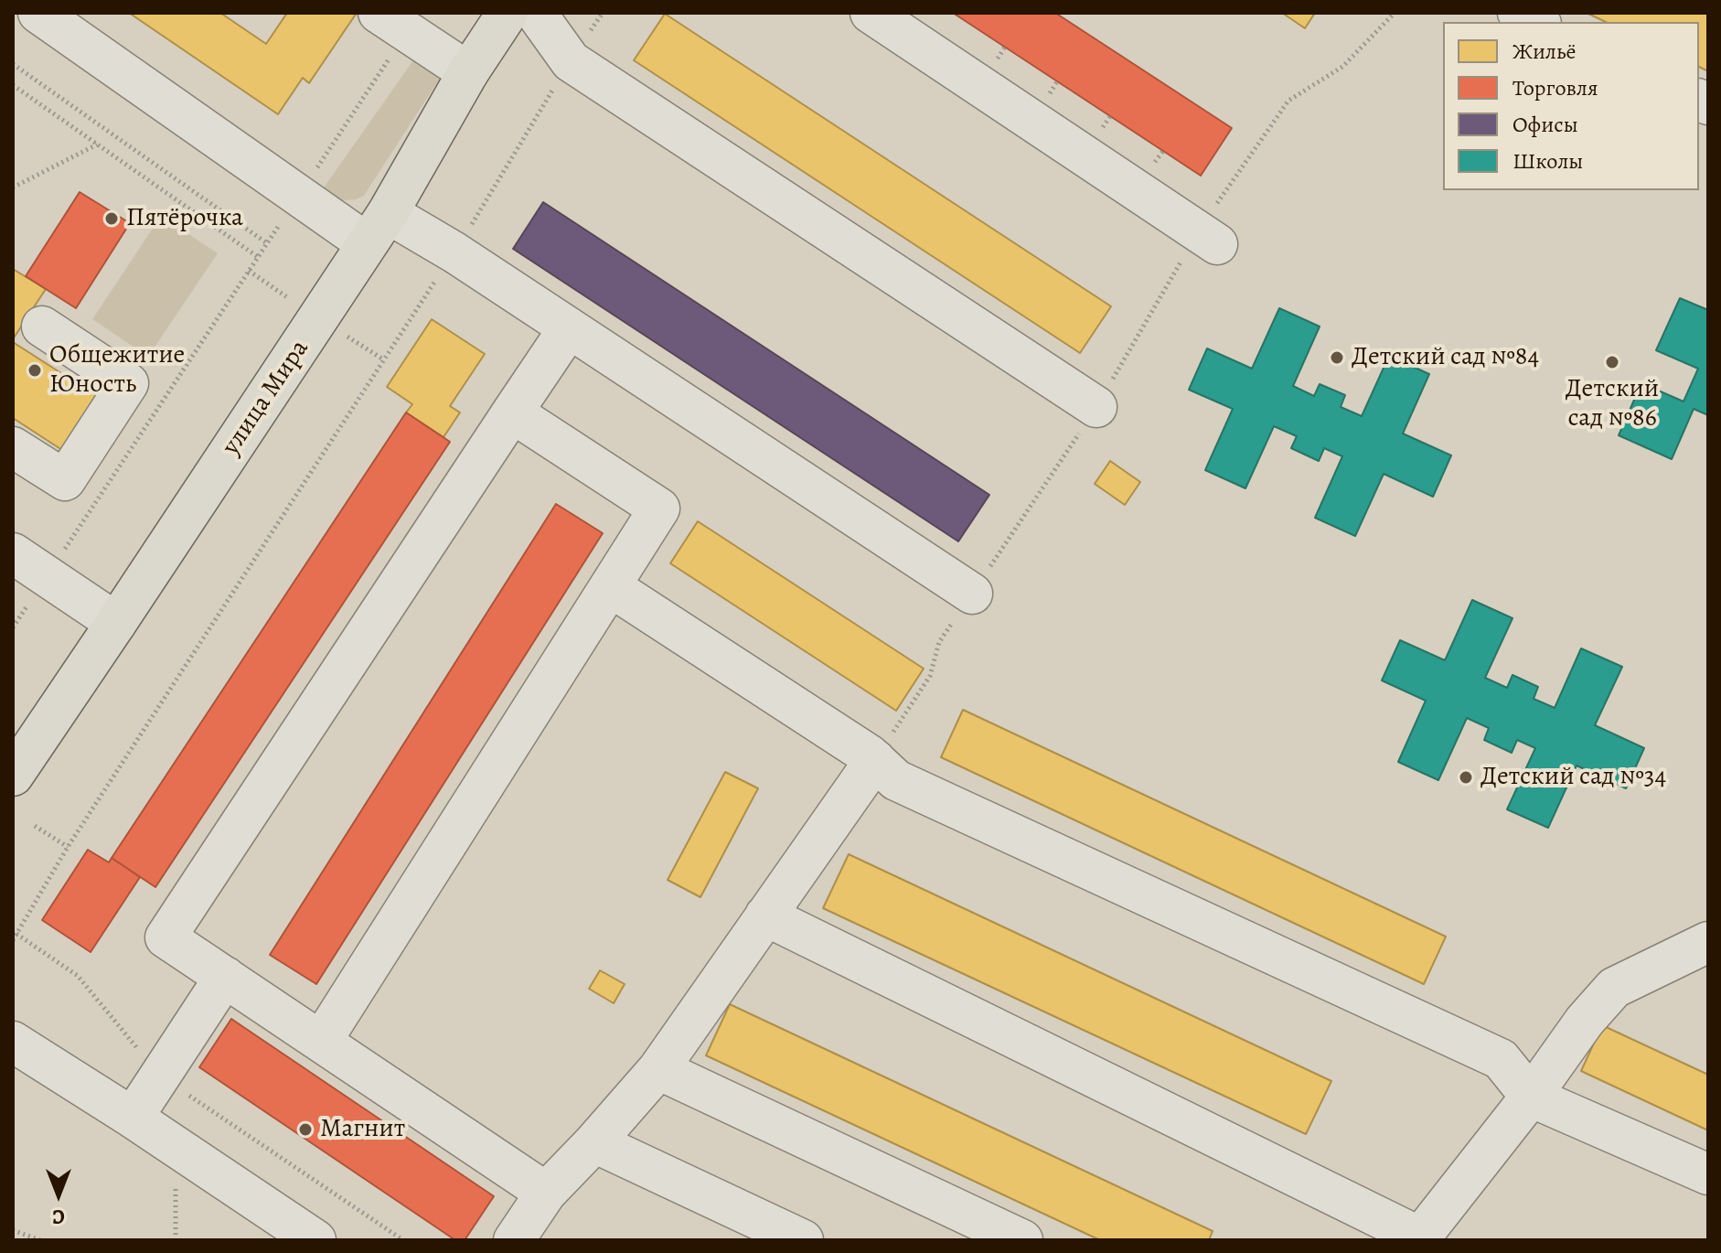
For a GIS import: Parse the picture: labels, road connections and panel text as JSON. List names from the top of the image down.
{
  "streets": {
    "main road": ["улица Мира"]
  },
  "places": [
    "Пятёрочка",
    "Детский сад №84",
    "Детский сад №86",
    "Общежитие Юность",
    "Детский сад №34",
    "Магнит"
  ],
  "legend": [
    "Жильё",
    "Торговля",
    "Офисы",
    "Школы"
  ],
  "north": "bottom"
}
